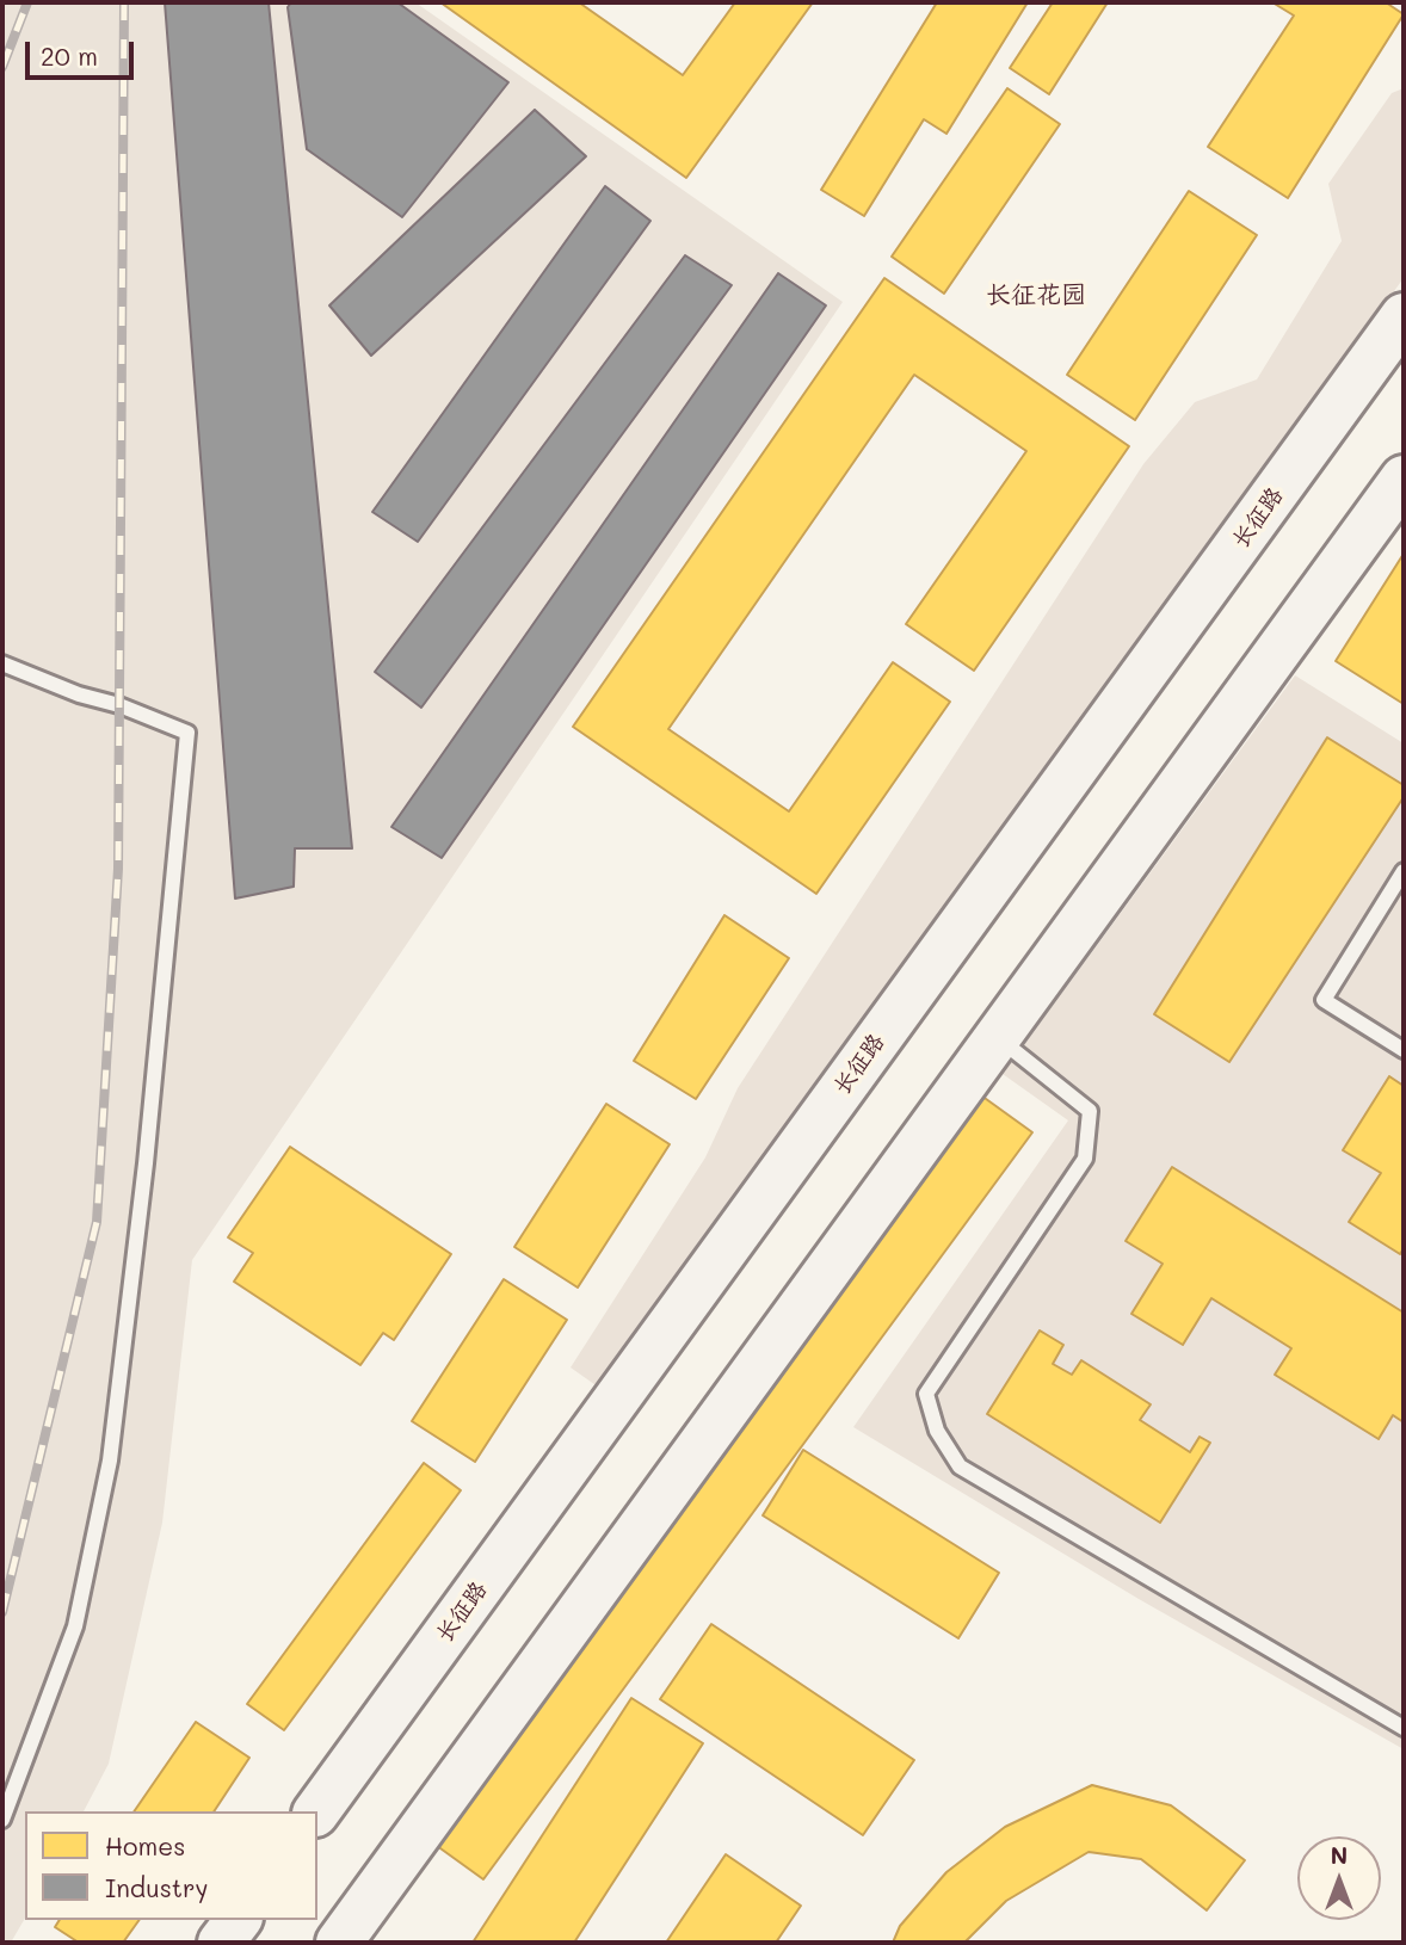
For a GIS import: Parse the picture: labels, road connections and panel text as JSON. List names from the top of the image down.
{
  "streets": {
    "main road": ["长征路"]
  },
  "districts": ["长征花园"],
  "legend": ["Homes", "Industry"],
  "scale_bar": "20 m",
  "north": "top"
}
